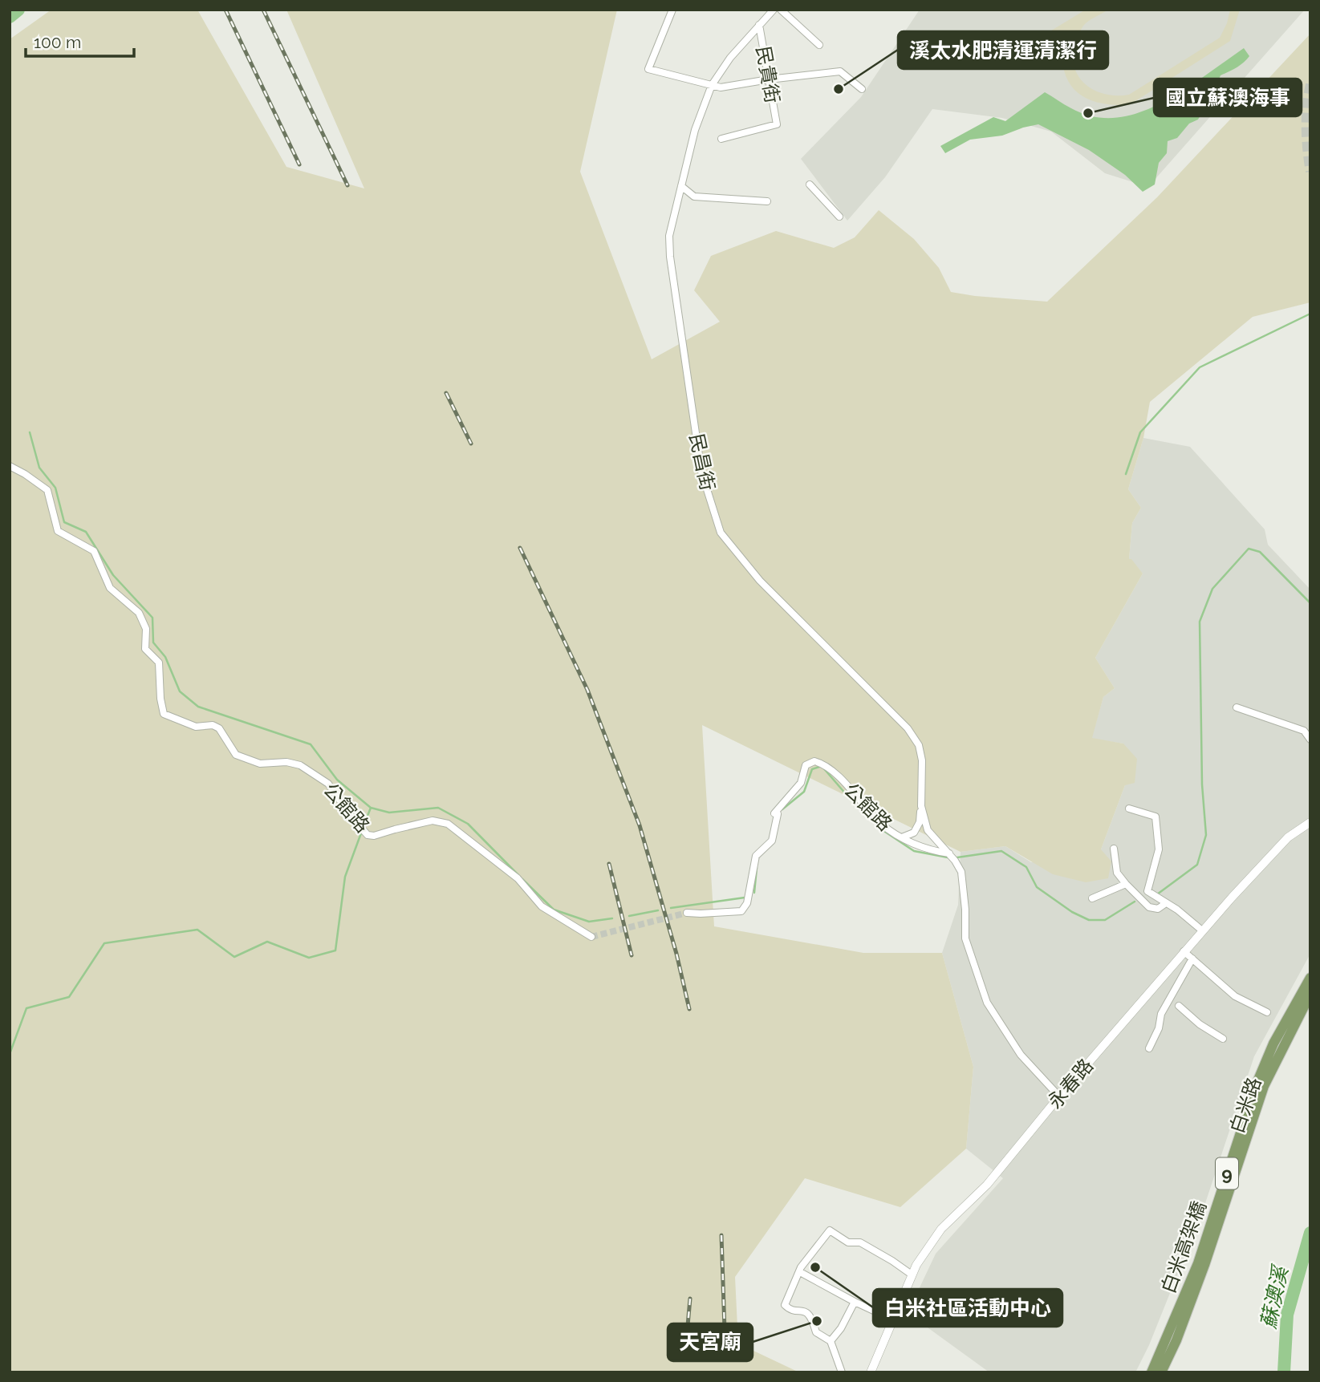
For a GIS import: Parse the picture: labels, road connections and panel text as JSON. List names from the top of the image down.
{
  "streets": {
    "main road": ["9", "白米高架橋"],
    "street": [
      "民貴街",
      "民昌街",
      "公館路",
      "永春路",
      "白米路"
    ]
  },
  "crossings": [
    ["民貴街", "民昌街"],
    ["民昌街", "公館路"],
    ["白米路", "白米高架橋"]
  ],
  "water": ["蘇澳溪"],
  "places": [
    "溪太水肥清運清潔行",
    "國立蘇澳海事",
    "白米社區活動中心",
    "天宮廟"
  ],
  "scale_bar": "100 m"
}
